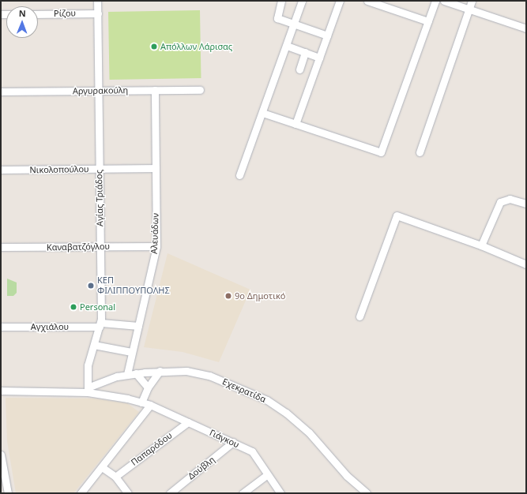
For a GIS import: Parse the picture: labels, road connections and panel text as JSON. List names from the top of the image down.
{
  "streets": {
    "street": [
      "Ρίζου",
      "Αργυρακούλη",
      "Νικολοπούλου",
      "Αγίας Τριάδος",
      "Αλευάδων",
      "Καναβατζόγλου",
      "Αγχιάλου",
      "Εχεκρατίδα",
      "Γιάγκου",
      "Παπαρόδου",
      "Δούβλη"
    ]
  },
  "crossings": [
    ["Ρίζου", "Αγίας Τριάδος"],
    ["Αργυρακούλη", "Αγίας Τριάδος"],
    ["Αργυρακούλη", "Αλευάδων"],
    ["Νικολοπούλου", "Αγίας Τριάδος"],
    ["Νικολοπούλου", "Αλευάδων"],
    ["Αγίας Τριάδος", "Καναβατζόγλου"],
    ["Αγίας Τριάδος", "Αγχιάλου"],
    ["Αγίας Τριάδος", "Εχεκρατίδα"],
    ["Αγίας Τριάδος", "Γιάγκου"],
    ["Αλευάδων", "Καναβατζόγλου"],
    ["Αλευάδων", "Αγχιάλου"],
    ["Αλευάδων", "Εχεκρατίδα"],
    ["Εχεκρατίδα", "Γιάγκου"],
    ["Γιάγκου", "Παπαρόδου"],
    ["Γιάγκου", "Δούβλη"]
  ],
  "places": [
    "Απόλλων Λάρισας",
    "ΚΕΠ ΦΙΛΙΠΠΟΥΠΟΛΗΣ",
    "9ο Δημοτικό",
    "Personal"
  ],
  "north": "top"
}
